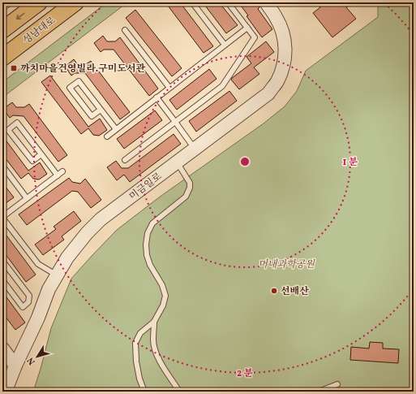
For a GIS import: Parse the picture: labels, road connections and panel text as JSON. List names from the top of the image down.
{
  "streets": {
    "main road": ["성남대로"],
    "street": ["미금일로"]
  },
  "parks": ["머내과학공원"],
  "places": {
    "transit": ["까치마을건영빌라.구미도서관"],
    "other": ["선배산"]
  },
  "north": "bottom left",
  "rings": ["1 분", "2 분"]
}
